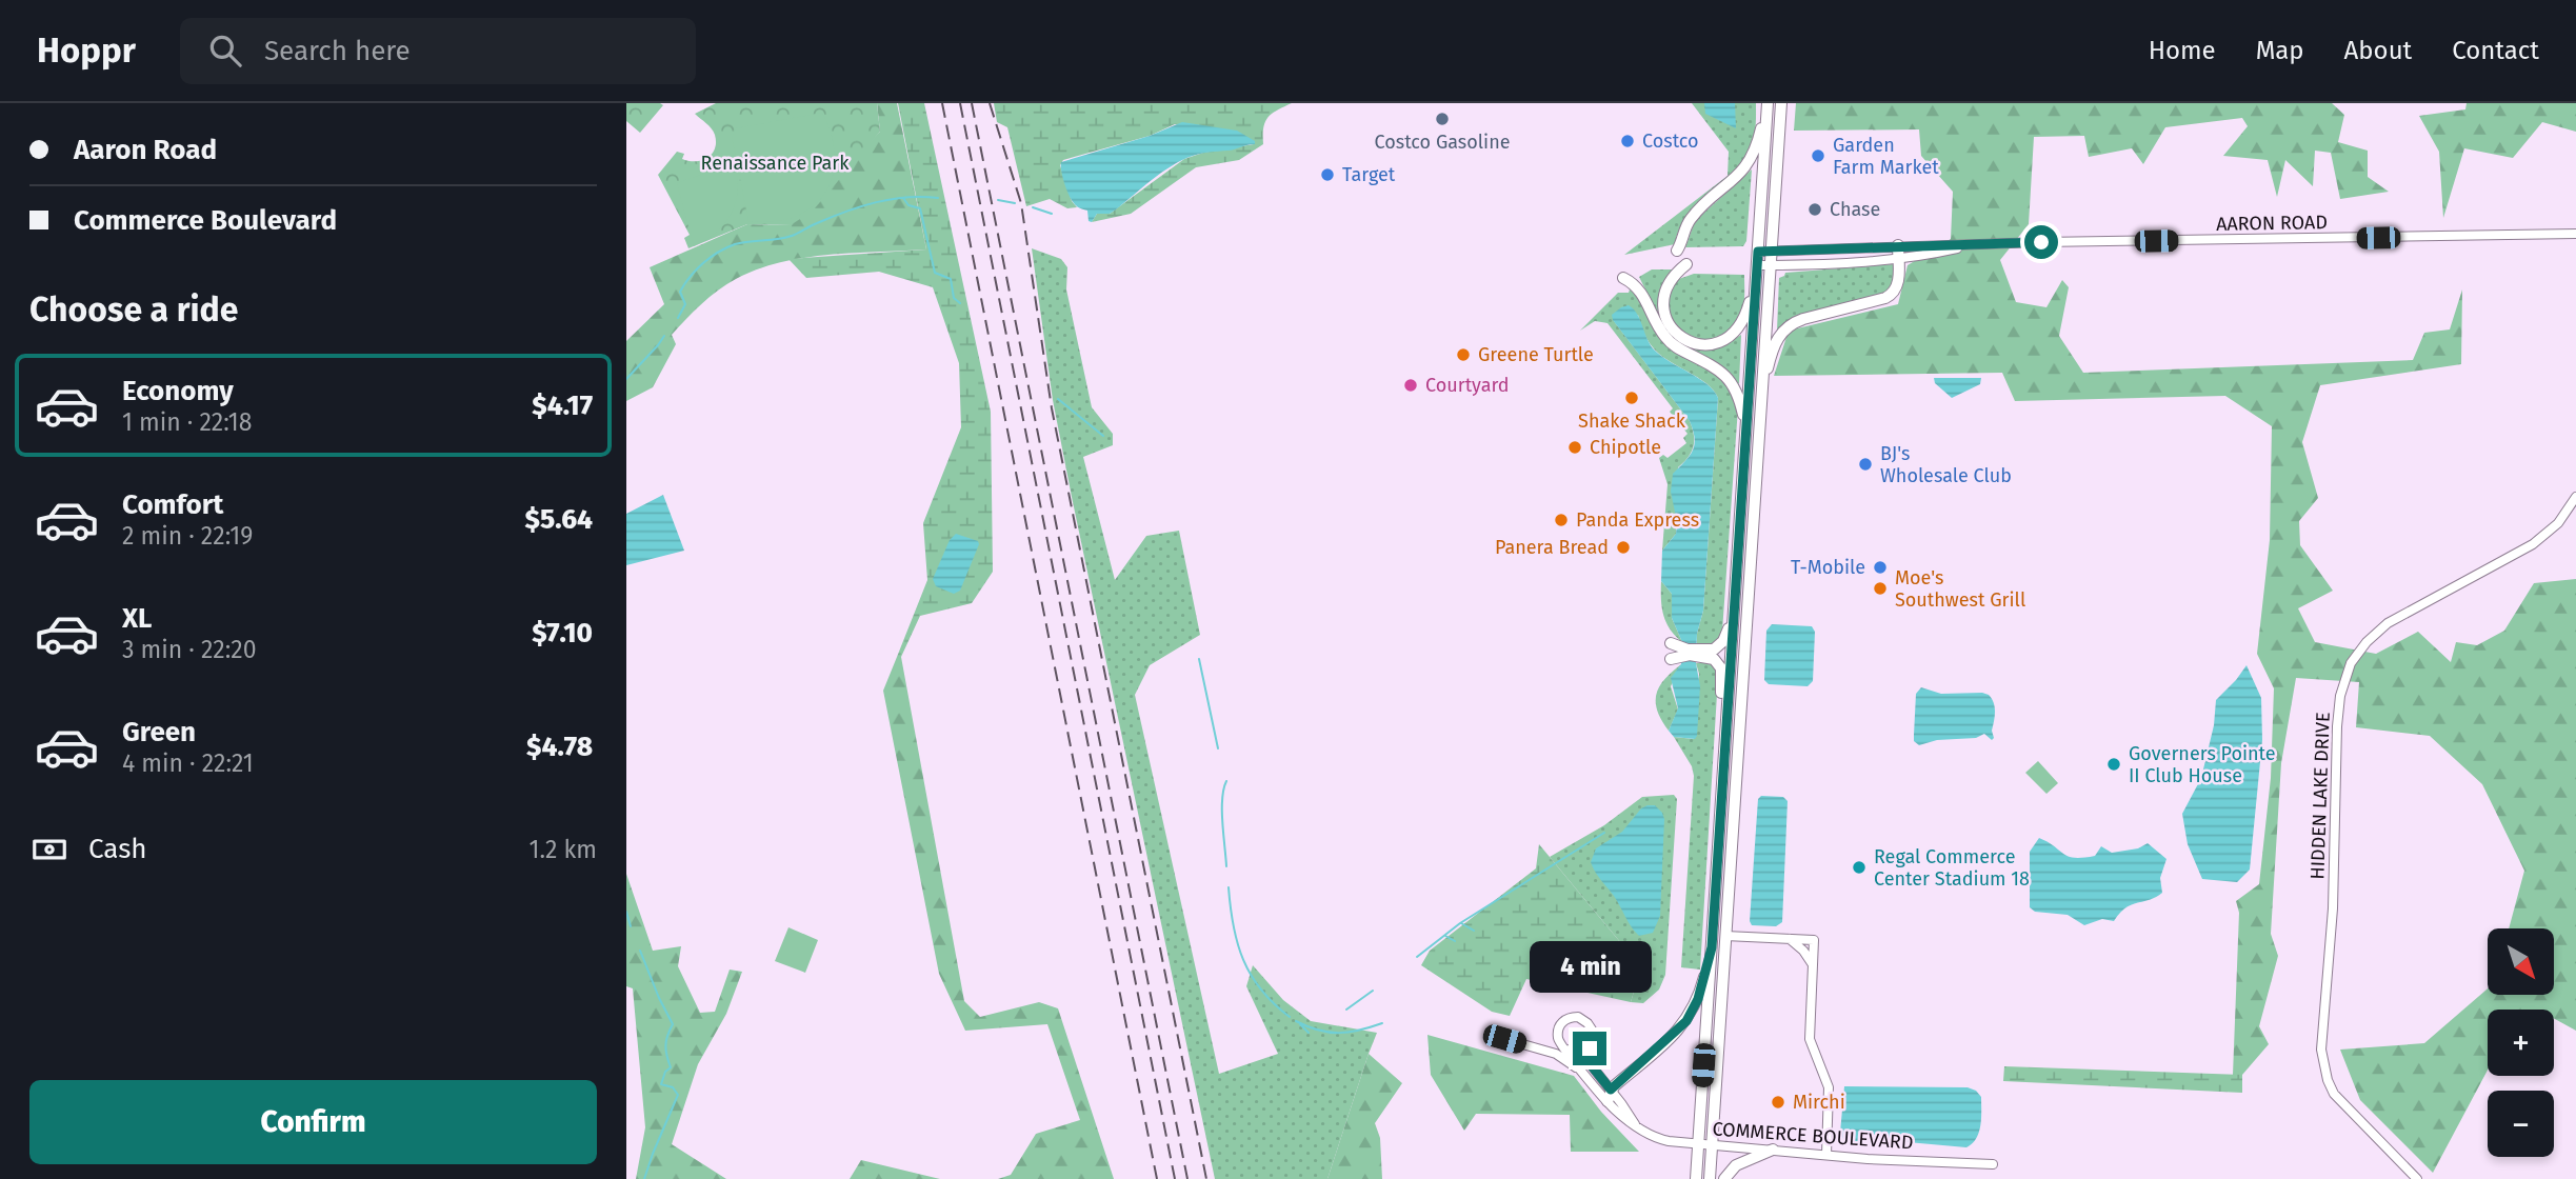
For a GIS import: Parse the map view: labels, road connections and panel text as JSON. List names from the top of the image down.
{
  "streets": {
    "street": ["AARON ROAD", "HIDDEN LAKE DRIVE", "COMMERCE BOULEVARD"]
  },
  "parks": ["Renaissance Park"],
  "places": [
    "Costco Gasoline",
    "Costco",
    "Garden Farm Market",
    "Target",
    "Chase",
    "Greene Turtle",
    "Courtyard",
    "Shake Shack",
    "Chipotle",
    "BJ's Wholesale Club",
    "Panda Express",
    "Panera Bread",
    "T-Mobile",
    "Moe's Southwest Grill",
    "Governers Pointe II Club House",
    "Regal Commerce Center Stadium 18",
    "Mirchi"
  ],
  "north": "bottom right",
  "page": {
    "header": "Hoppr",
    "search": "Search here",
    "nav": [
      "Home",
      "Map",
      "About",
      "Contact"
    ],
    "banner": ["Aaron Road", "Commerce Boulevard"],
    "heading": "Choose a ride",
    "list": [
      {
        "name": "Economy",
        "note": "1 min · 22:18",
        "value": "$4.17"
      },
      {
        "name": "Comfort",
        "note": "2 min · 22:19",
        "value": "$5.64"
      },
      {
        "name": "XL",
        "note": "3 min · 22:20",
        "value": "$7.10"
      },
      {
        "name": "Green",
        "note": "4 min · 22:21",
        "value": "$4.78"
      }
    ],
    "pay": ["Cash", "1.2 km"],
    "map_buttons": ["+", "−"],
    "bubble": "4 min",
    "buttons": "Confirm"
  }
}
